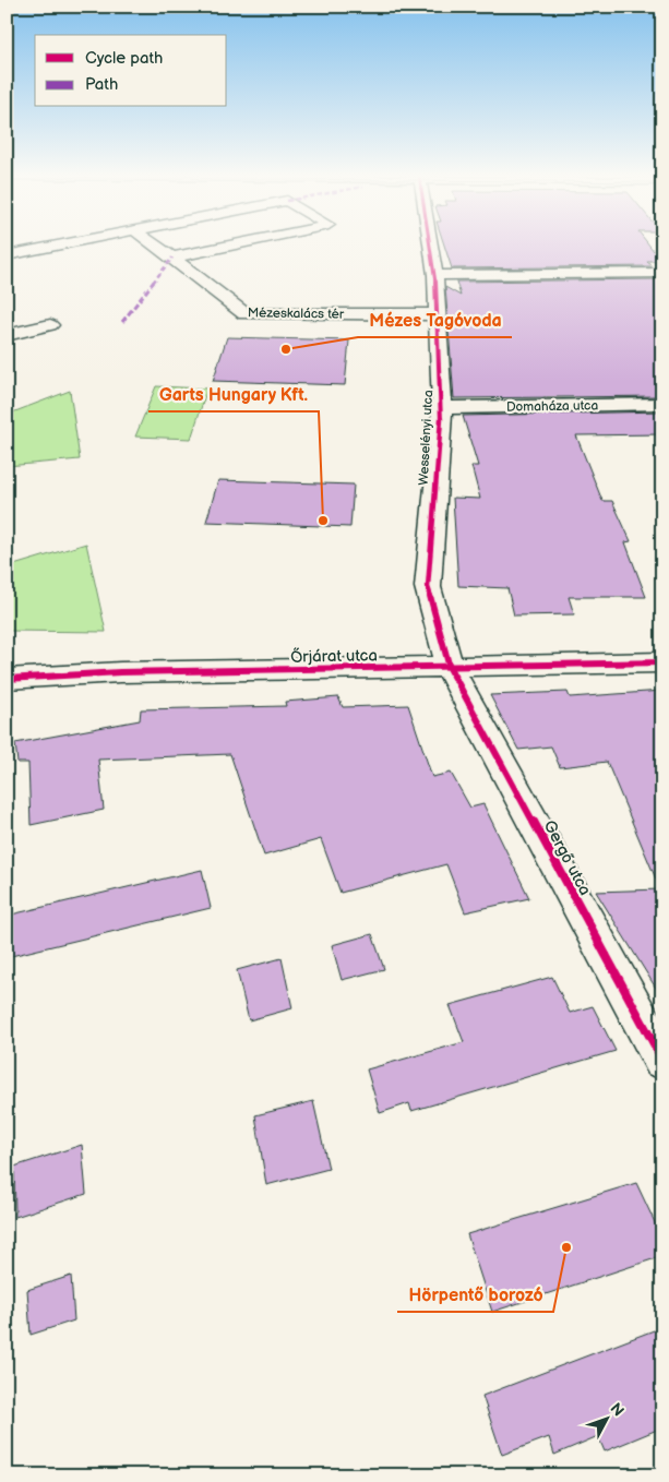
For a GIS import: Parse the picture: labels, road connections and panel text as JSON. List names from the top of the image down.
{
  "streets": {
    "street": [
      "Mézeskalács tér",
      "Domaháza utca",
      "Wesselényi utca",
      "Őrjárat utca",
      "Gergő utca"
    ]
  },
  "crossings": [
    ["Mézeskalács tér", "Wesselényi utca"],
    ["Domaháza utca", "Wesselényi utca"],
    ["Wesselényi utca", "Őrjárat utca"],
    ["Wesselényi utca", "Gergő utca"],
    ["Őrjárat utca", "Gergő utca"]
  ],
  "places": ["Mézes Tagóvoda", "Garts Hungary Kft.", "Hörpentő borozó"],
  "legend": ["Cycle path", "Path"],
  "north": "top right"
}
